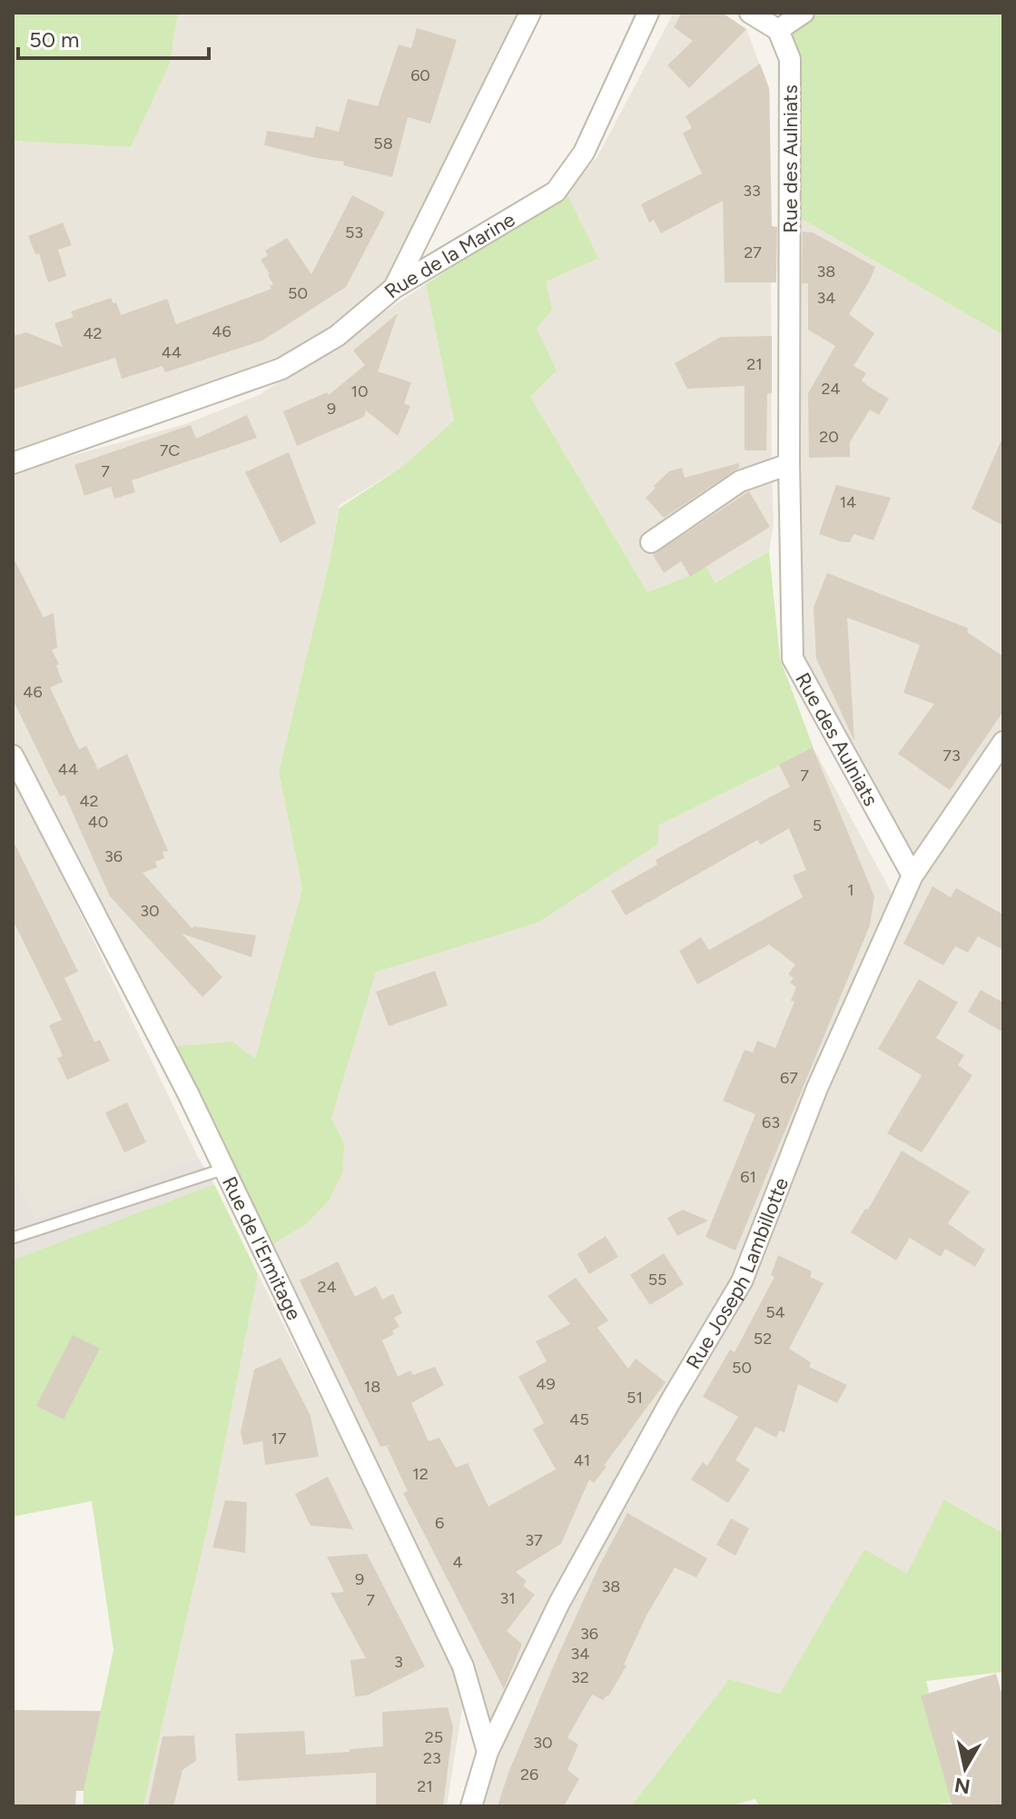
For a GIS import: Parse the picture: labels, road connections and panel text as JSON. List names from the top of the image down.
{
  "streets": {
    "street": [
      "Rue des Aulniats",
      "Rue de la Marine",
      "Rue de l'Ermitage",
      "Rue Joseph Lambillotte"
    ]
  },
  "crossings": [
    ["Rue des Aulniats", "Rue Joseph Lambillotte"],
    ["Rue de l'Ermitage", "Rue Joseph Lambillotte"]
  ],
  "house_numbers": [
    "60",
    "58",
    "33",
    "53",
    "27",
    "38",
    "50",
    "34",
    "46",
    "42",
    "44",
    "21",
    "24",
    "10",
    "9",
    "20",
    "7C",
    "7",
    "14",
    "46",
    "73",
    "44",
    "7",
    "42",
    "40",
    "5",
    "36",
    "1",
    "30",
    "67",
    "63",
    "61",
    "55",
    "24",
    "54",
    "52",
    "50",
    "49",
    "18",
    "51",
    "45",
    "17",
    "41",
    "12",
    "6",
    "37",
    "4",
    "9",
    "38",
    "31",
    "7",
    "36",
    "34",
    "3",
    "32",
    "25",
    "30",
    "23",
    "26",
    "21"
  ],
  "scale_bar": "50 m",
  "north": "bottom"
}
